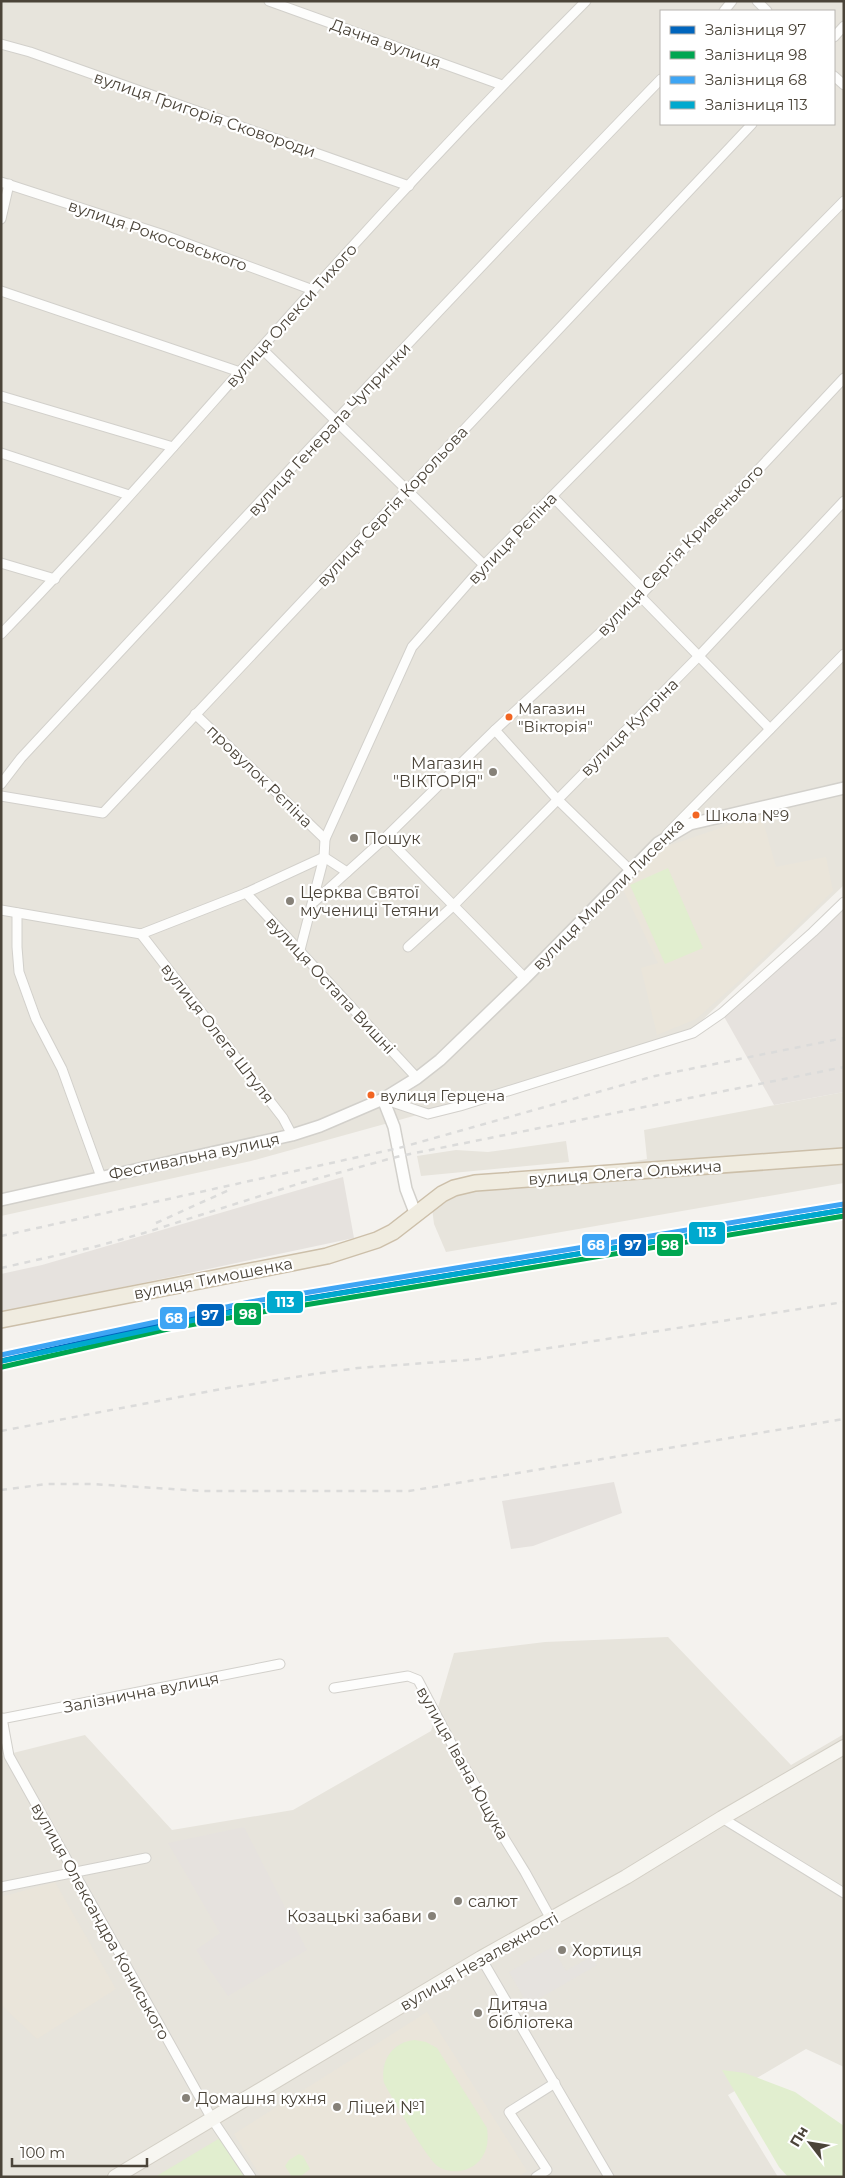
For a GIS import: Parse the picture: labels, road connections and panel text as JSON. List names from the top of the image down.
{
  "streets": {
    "highway": ["вулиця Олега Ольжича", "вулиця Тимошенка"],
    "main road": ["вулиця Незалежності"],
    "street": [
      "Дачна вулиця",
      "вулиця Григорія Сковороди",
      "вулиця Рокосовського",
      "вулиця Олекси Тихого",
      "вулиця Генерала Чупринки",
      "вулиця Сергія Корольова",
      "вулиця Рєпіна",
      "вулиця Сергія Кривенького",
      "вулиця Купріна",
      "провулок Рєпіна",
      "вулиця Миколи Лисенка",
      "вулиця Остапа Вишні",
      "вулиця Олега Штуля",
      "Фестивальна вулиця",
      "Залізнична вулиця",
      "вулиця Івана Ющука",
      "вулиця Олександра Кониського"
    ]
  },
  "crossings": [
    ["Дачна вулиця", "вулиця Олекси Тихого"],
    ["вулиця Григорія Сковороди", "вулиця Олекси Тихого"],
    ["вулиця Рокосовського", "вулиця Олекси Тихого"],
    ["вулиця Сергія Корольова", "провулок Рєпіна"],
    ["вулиця Рєпіна", "вулиця Сергія Кривенького"],
    ["вулиця Рєпіна", "провулок Рєпіна"],
    ["вулиця Рєпіна", "вулиця Остапа Вишні"],
    ["вулиця Миколи Лисенка", "вулиця Остапа Вишні"],
    ["вулиця Миколи Лисенка", "Фестивальна вулиця"],
    ["вулиця Олега Штуля", "Фестивальна вулиця"],
    ["вулиця Олега Ольжича", "вулиця Тимошенка"],
    ["Залізнична вулиця", "вулиця Олександра Кониського"],
    ["вулиця Івана Ющука", "вулиця Незалежності"],
    ["вулиця Олександра Кониського", "вулиця Незалежності"]
  ],
  "places": [
    "Магазин \"Вікторія\"",
    "Магазин \"ВІКТОРІЯ\"",
    "Школа №9",
    "Пошук",
    "Церква Святої мучениці Тетяни",
    "вулиця Герцена",
    "салют",
    "Козацькі забави",
    "Хортиця",
    "Дитяча бібліотека",
    "Домашня кухня",
    "Ліцей №1"
  ],
  "lines": [
    "rail line 68",
    "rail line 97",
    "rail line 113",
    "rail line 98"
  ],
  "legend": [
    "Залізниця 97",
    "Залізниця 98",
    "Залізниця 68",
    "Залізниця 113"
  ],
  "scale_bar": "100 m",
  "north": "top left"
}
